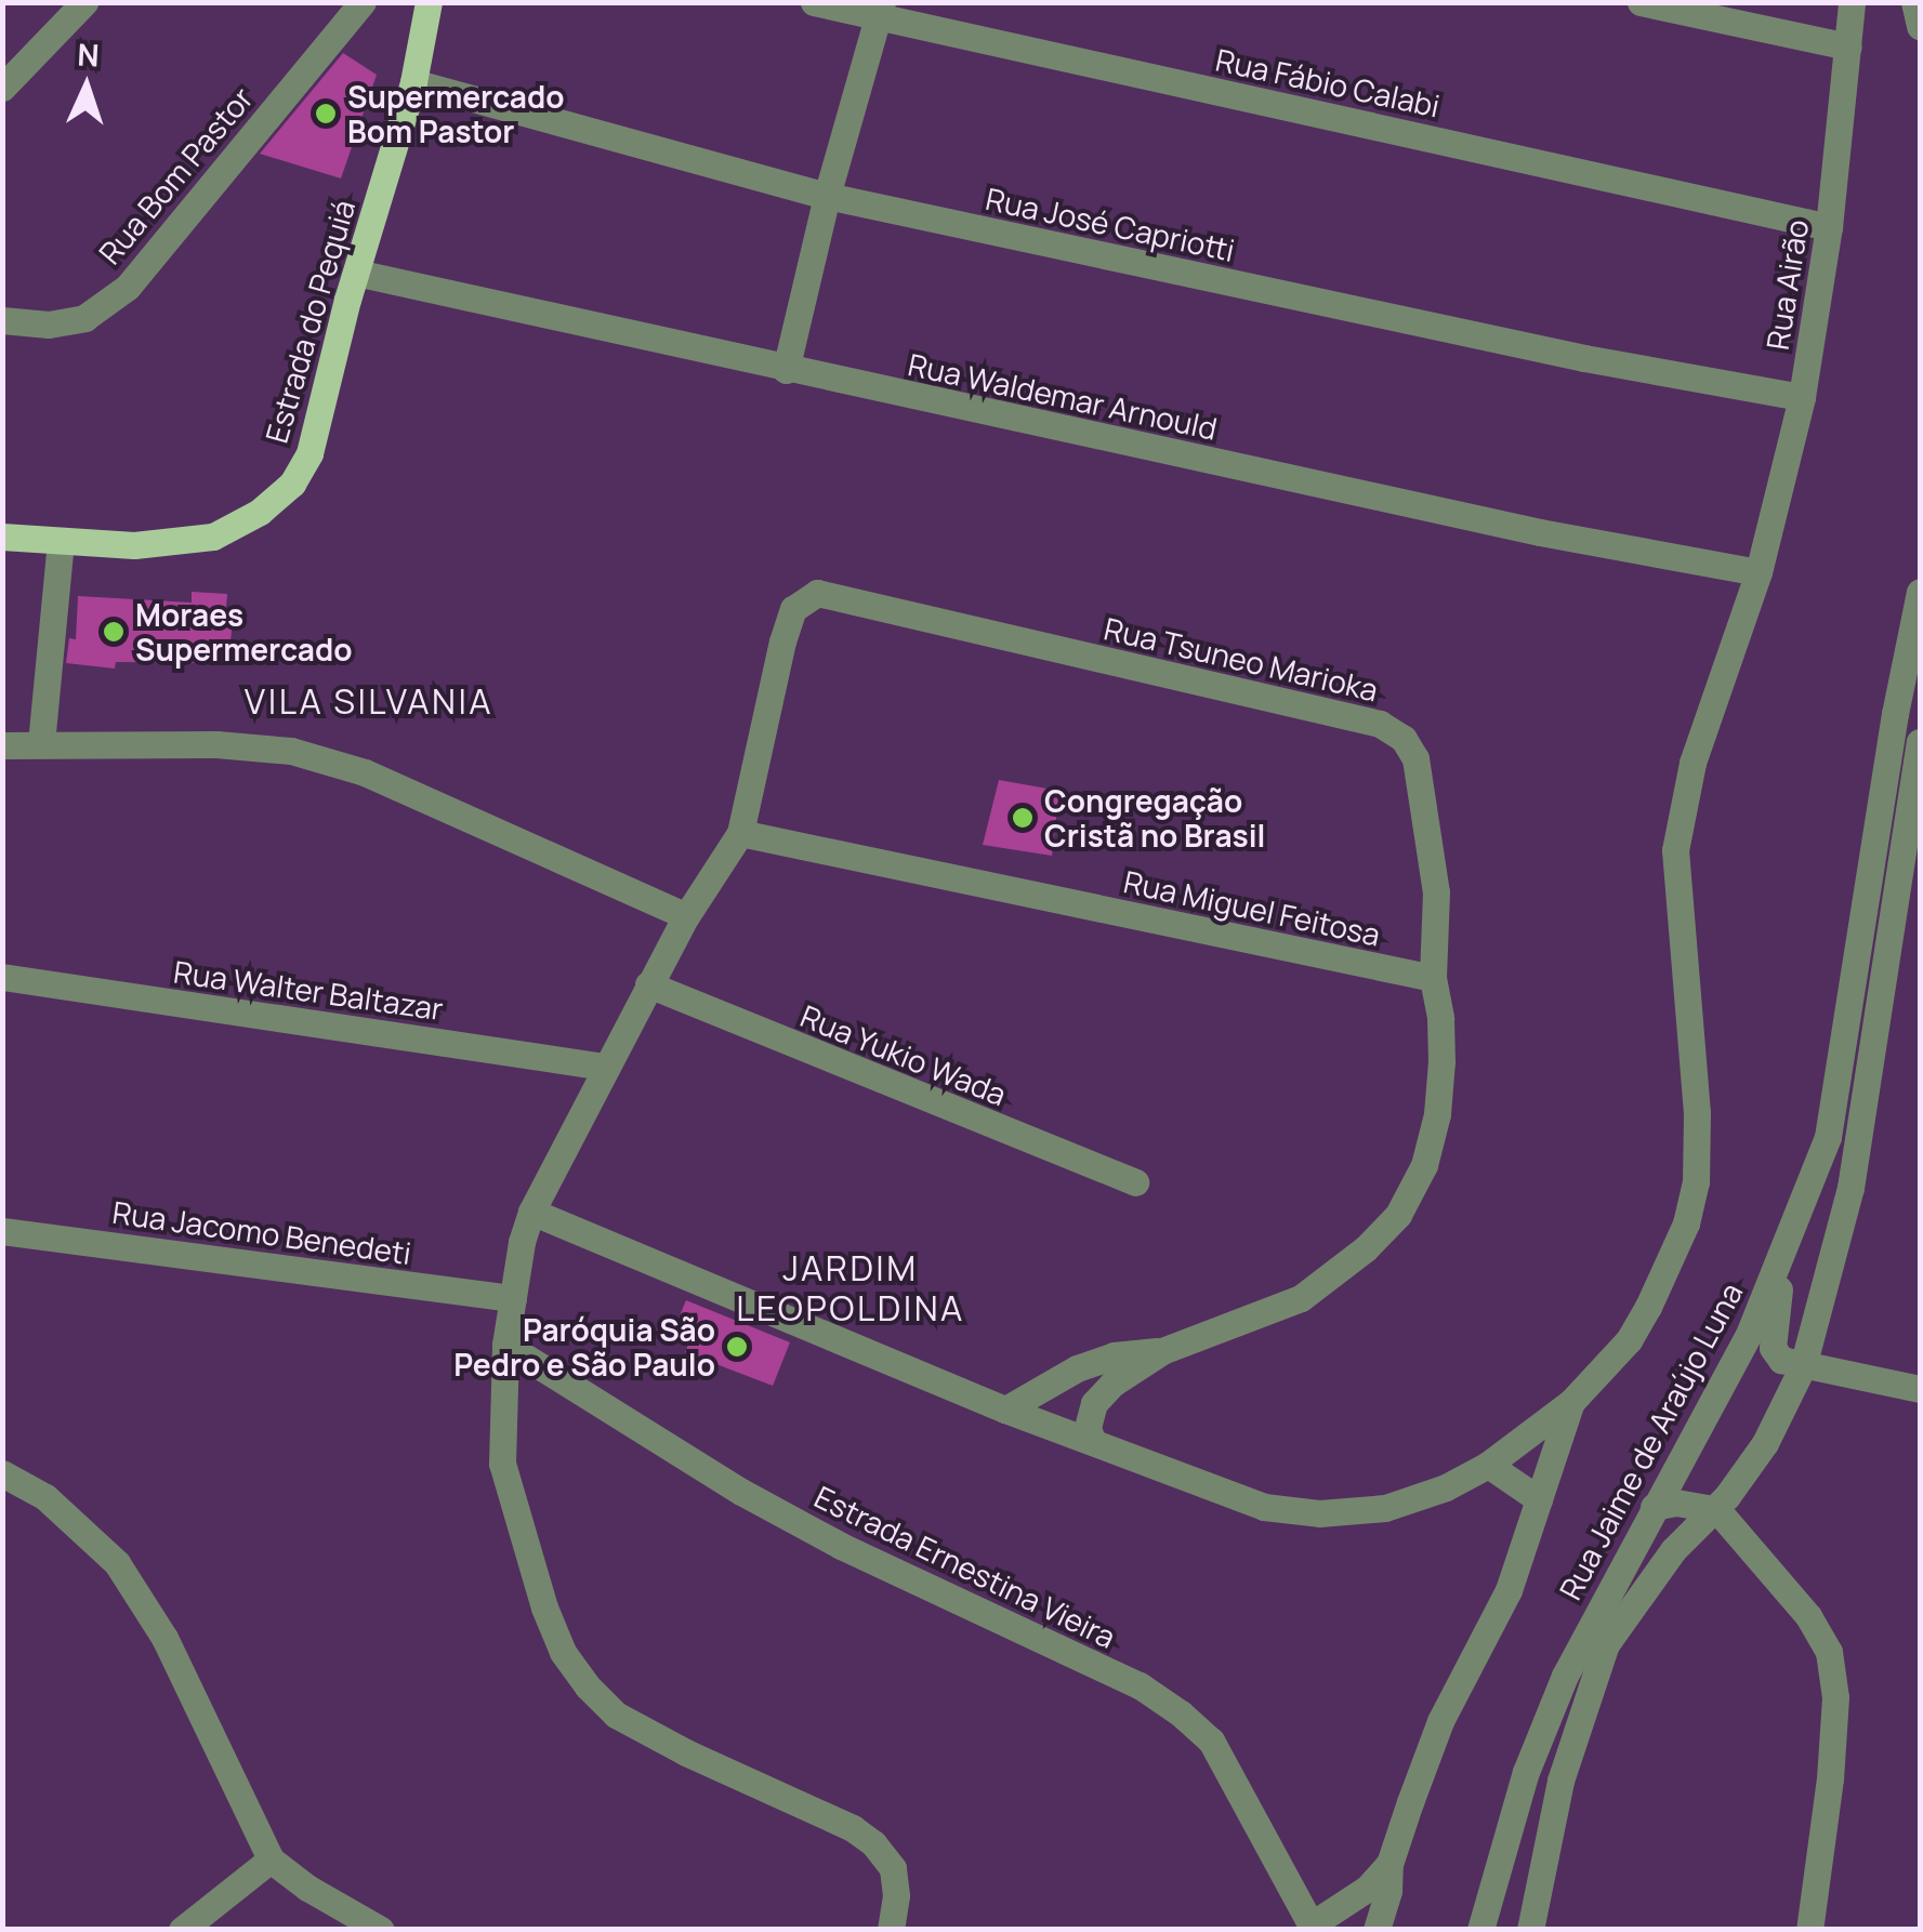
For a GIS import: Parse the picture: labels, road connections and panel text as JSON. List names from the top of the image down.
{
  "streets": {
    "main road": ["Estrada do Pequiá"],
    "street": [
      "Rua Fábio Calabi",
      "Rua Bom Pastor",
      "Rua José Capriotti",
      "Rua Airão",
      "Rua Waldemar Arnould",
      "Rua Tsuneo Marioka",
      "Rua Miguel Feitosa",
      "Rua Walter Baltazar",
      "Rua Yukio Wada",
      "Rua Jacomo Benedeti",
      "Rua Jaime de Araújo Luna",
      "Estrada Ernestina Vieira"
    ]
  },
  "crossings": [
    ["Rua Fábio Calabi", "Rua Airão"],
    ["Rua José Capriotti", "Rua Airão"],
    ["Rua José Capriotti", "Estrada do Pequiá"],
    ["Rua Airão", "Rua Waldemar Arnould"],
    ["Estrada do Pequiá", "Rua Waldemar Arnould"],
    ["Rua Tsuneo Marioka", "Rua Miguel Feitosa"]
  ],
  "districts": ["VILA SILVANIA", "JARDIM LEOPOLDINA"],
  "places": [
    "Supermercado Bom Pastor",
    "Moraes Supermercado",
    "Congregação Cristã no Brasil",
    "Paróquia São Pedro e São Paulo"
  ],
  "north": "top"
}
